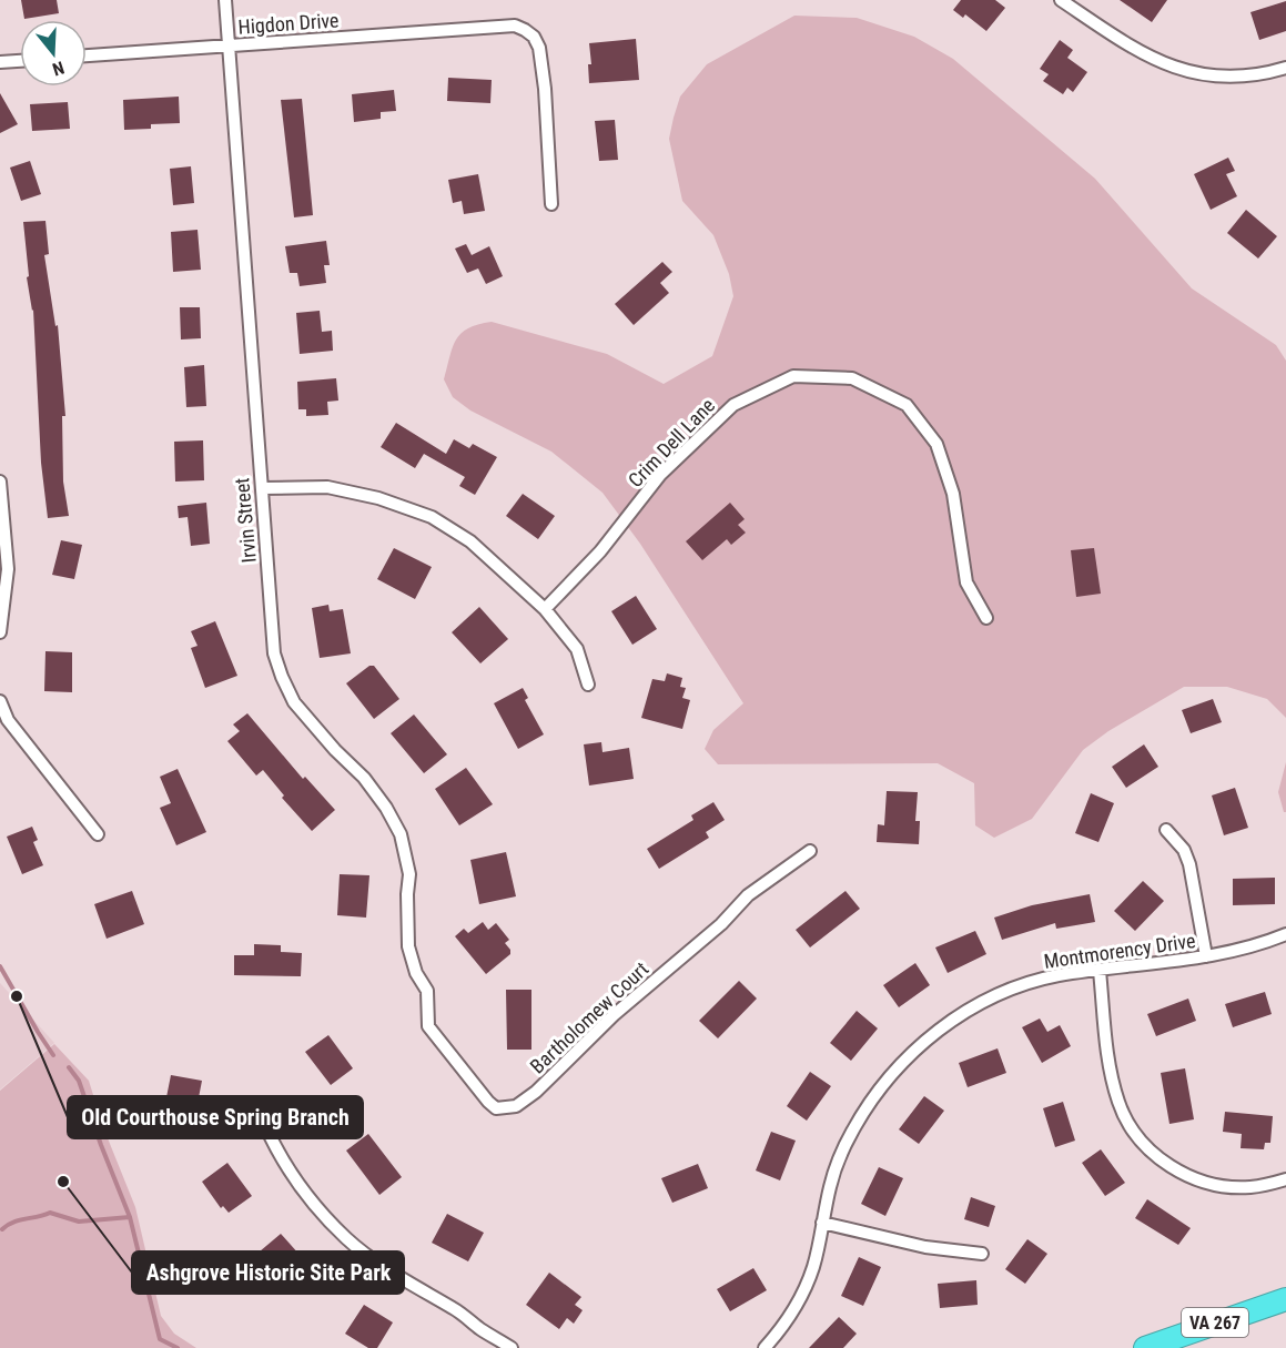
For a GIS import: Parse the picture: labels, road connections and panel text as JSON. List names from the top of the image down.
{
  "streets": {
    "highway": ["VA 267"],
    "street": [
      "Higdon Drive",
      "Crim Dell Lane",
      "Irvin Street",
      "Montmorency Drive",
      "Bartholomew Court"
    ]
  },
  "crossings": [
    ["Higdon Drive", "Irvin Street"],
    ["Irvin Street", "Bartholomew Court"]
  ],
  "places": ["Old Courthouse Spring Branch", "Ashgrove Historic Site Park"],
  "north": "bottom"
}
